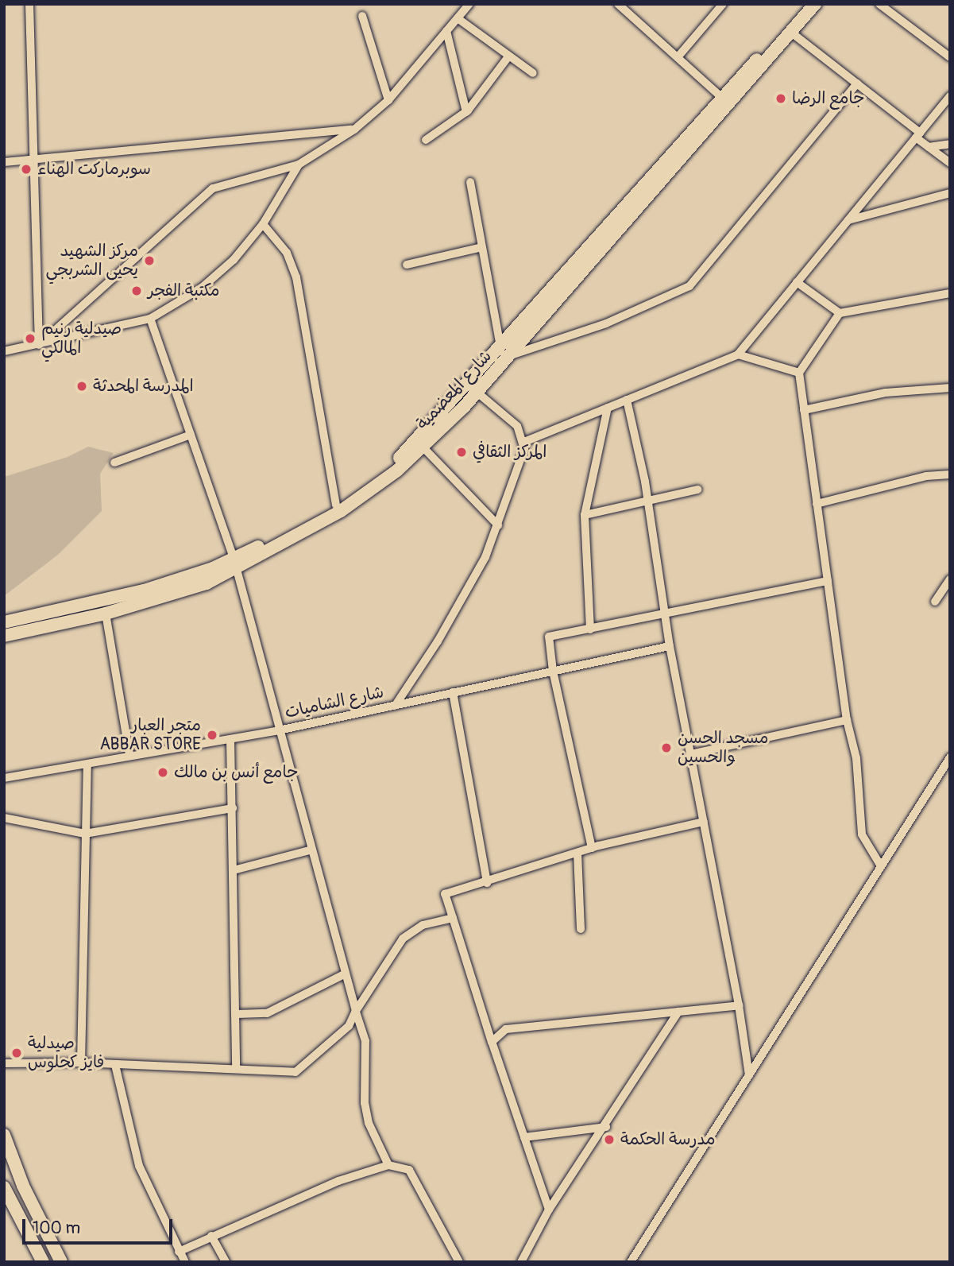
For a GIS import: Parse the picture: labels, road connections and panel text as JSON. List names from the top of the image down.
{
  "streets": {
    "main road": ["شارع المعضمية"],
    "street": ["شارع الشاميات"]
  },
  "places": [
    "جامع الرضا",
    "سوبرماركت الهناء",
    "مركز الشهيد يحيى الشربجي",
    "مكتبة الفجر",
    "صيدلية رنيم المالكي",
    "المدرسة المحدثة",
    "المركز الثقافي",
    "متجر العبار ABBAR STORE",
    "مسجد الحسن والحسين",
    "جامع أنس بن مالك",
    "صيدلية فايز كحلوس",
    "مدرسة الحكمة"
  ],
  "scale_bar": "100 m"
}
